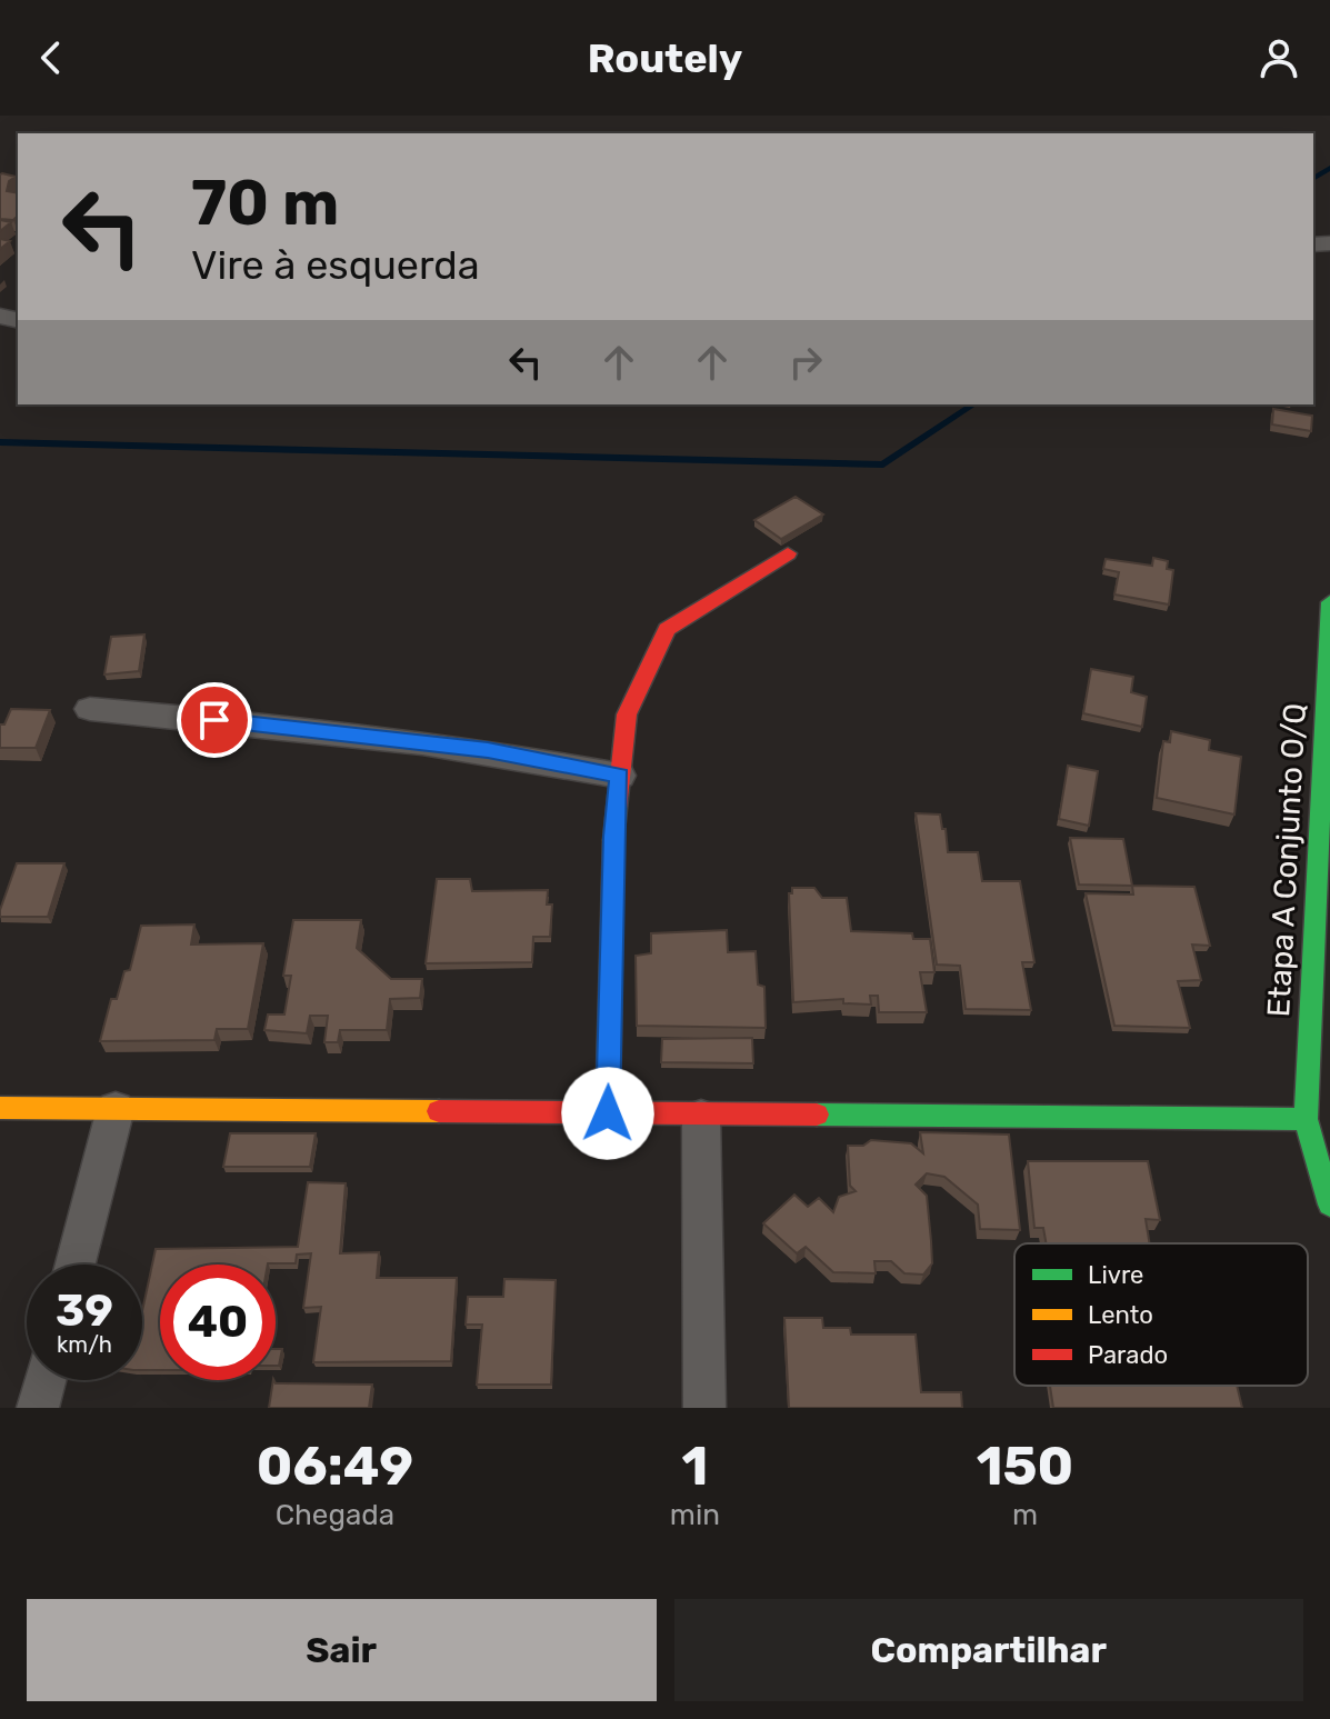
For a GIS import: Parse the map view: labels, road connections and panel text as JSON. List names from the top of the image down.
{
  "streets": {
    "street": ["Etapa A Conjunto O/Q"]
  },
  "legend": ["Livre", "Lento", "Parado"],
  "page": {
    "header": "Routely",
    "turn": ["70 m", "Vire à esquerda"],
    "speed": "39 km/h",
    "limit": "40",
    "eta": [
      "06:49",
      "Chegada",
      "1",
      "min",
      "150",
      "m"
    ],
    "buttons": ["Sair", "Compartilhar"]
  }
}
